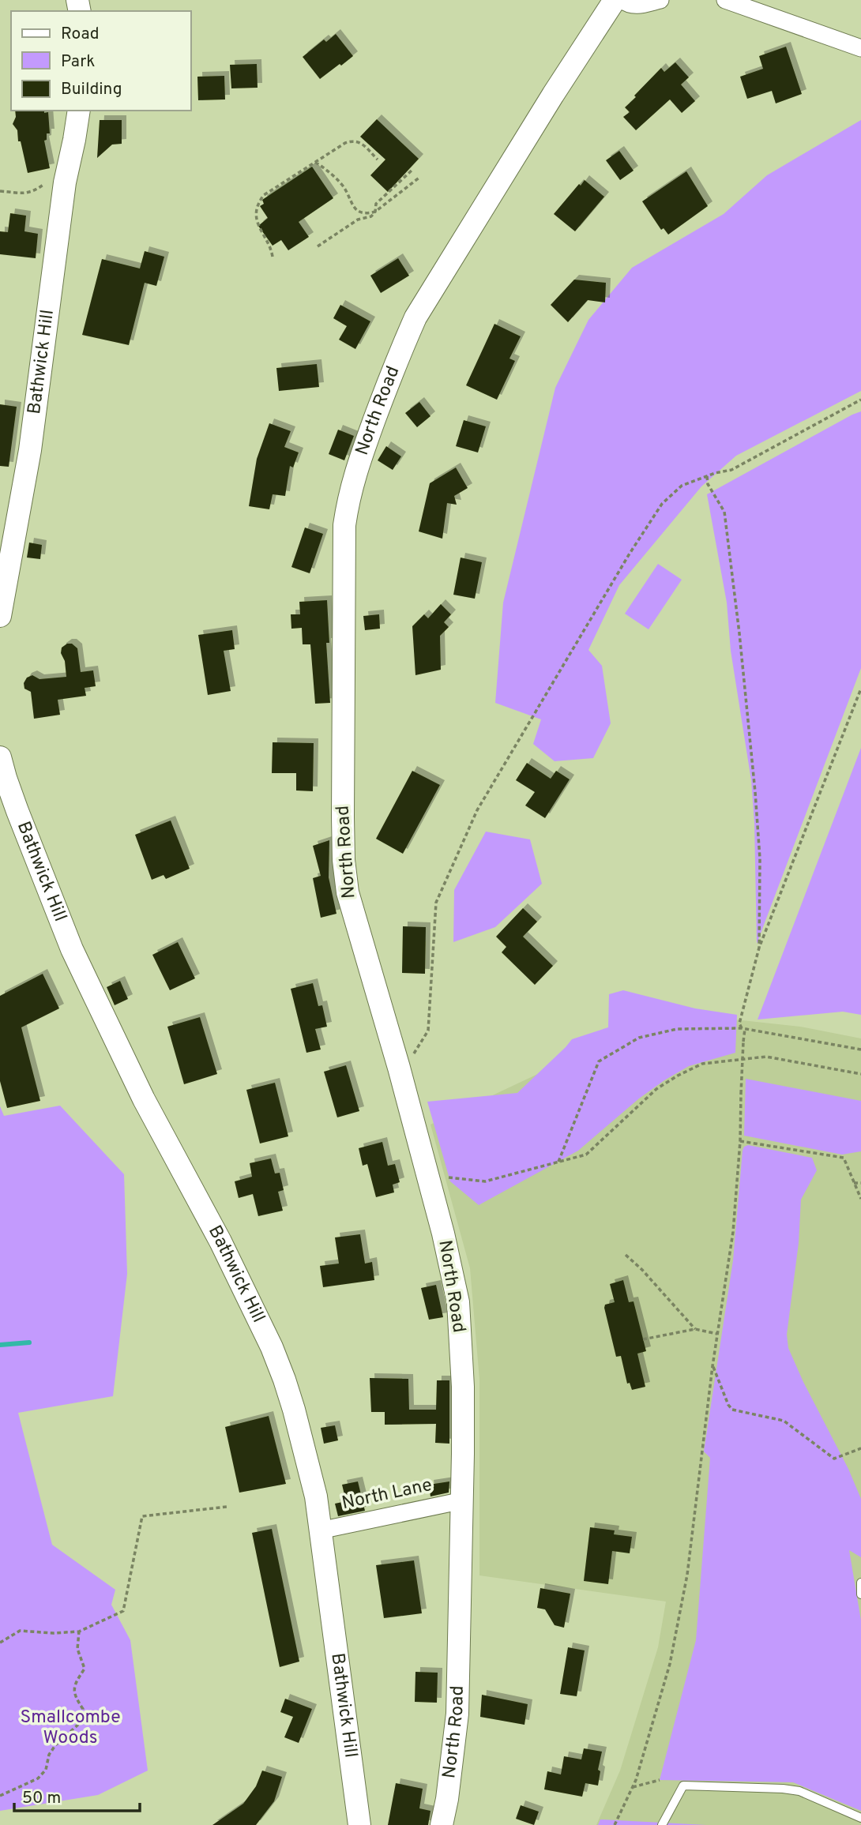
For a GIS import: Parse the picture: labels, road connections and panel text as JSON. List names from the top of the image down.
{
  "streets": {
    "street": ["Bathwick Hill", "North Road", "North Lane"]
  },
  "crossings": [
    ["Bathwick Hill", "North Lane"],
    ["North Road", "North Lane"]
  ],
  "parks": ["Smallcombe Woods"],
  "legend": ["Road", "Park", "Building"],
  "scale_bar": "50 m"
}
